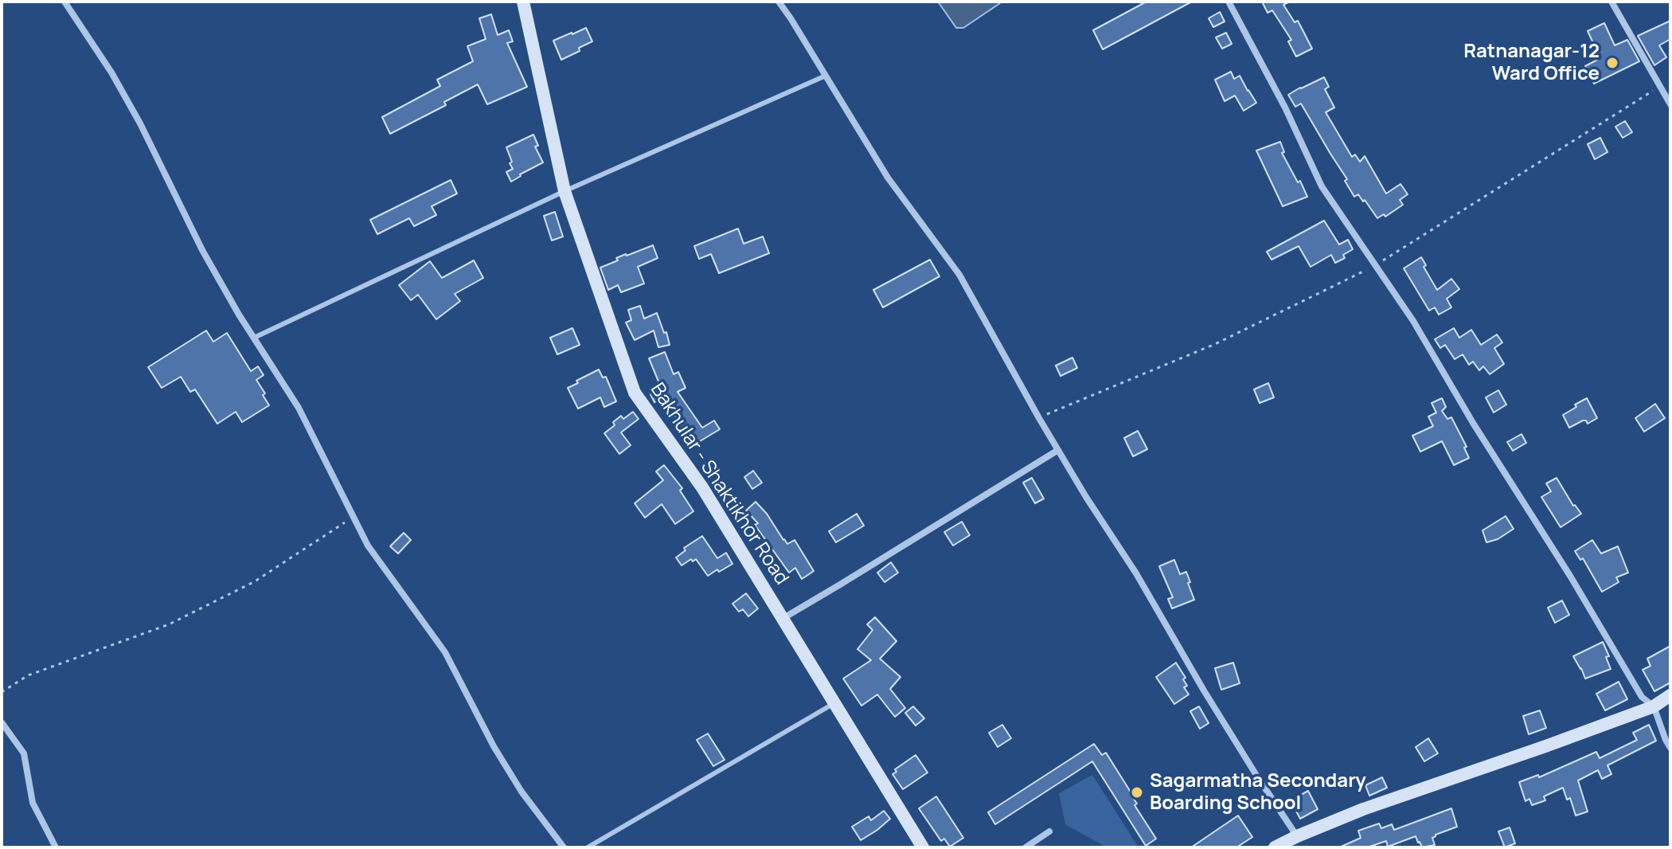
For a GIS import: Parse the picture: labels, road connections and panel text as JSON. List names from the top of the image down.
{
  "streets": {
    "street": ["Bakhular - Shaktikhor Road"]
  },
  "places": ["Ratnanagar-12 Ward Office", "Sagarmatha Secondary Boarding School"]
}
